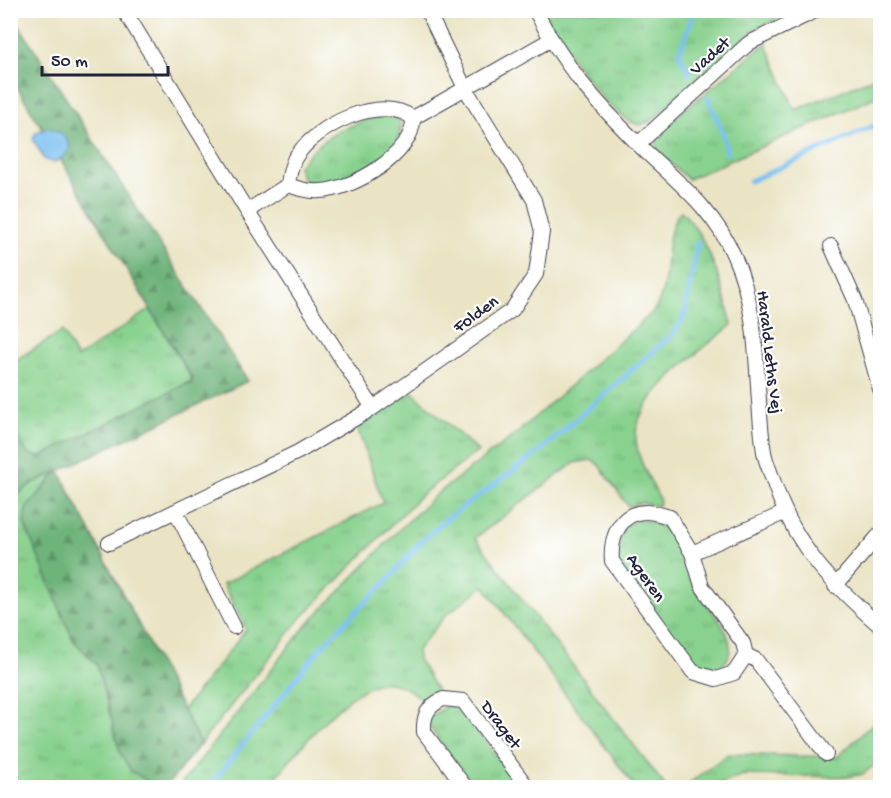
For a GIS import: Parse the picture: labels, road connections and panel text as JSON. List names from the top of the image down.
{
  "streets": {
    "street": [
      "Vadet",
      "Folden",
      "Harald Leths Vej",
      "Ageren",
      "Draget"
    ]
  },
  "crossings": [
    ["Vadet", "Harald Leths Vej"]
  ],
  "scale_bar": "50 m"
}
